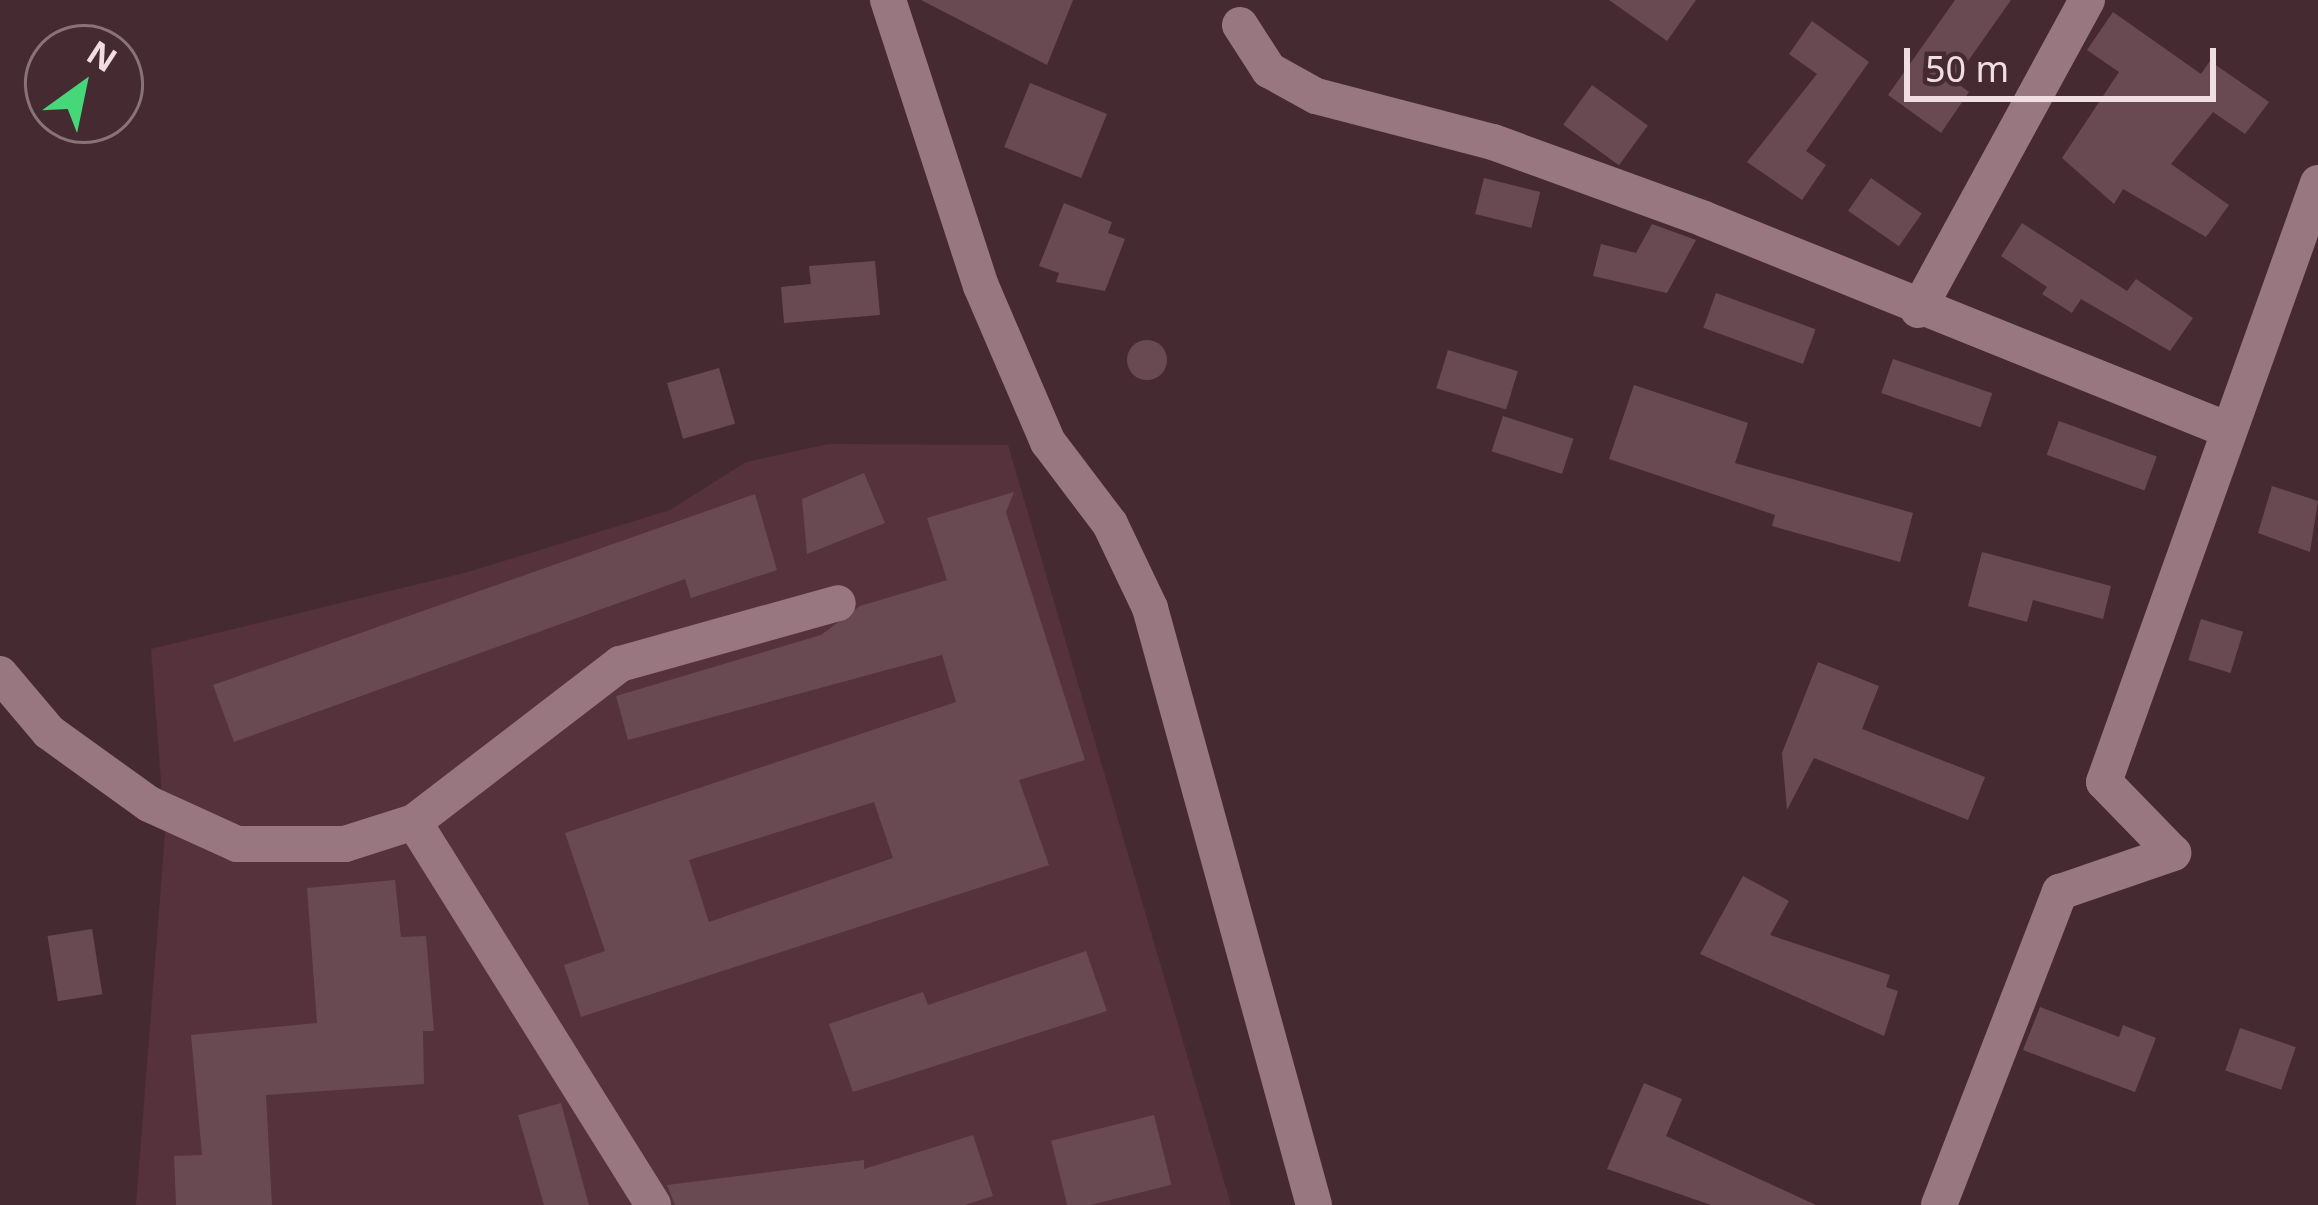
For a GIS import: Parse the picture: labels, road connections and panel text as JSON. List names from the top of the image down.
{
  "scale_bar": "50 m",
  "north": "top right"
}
